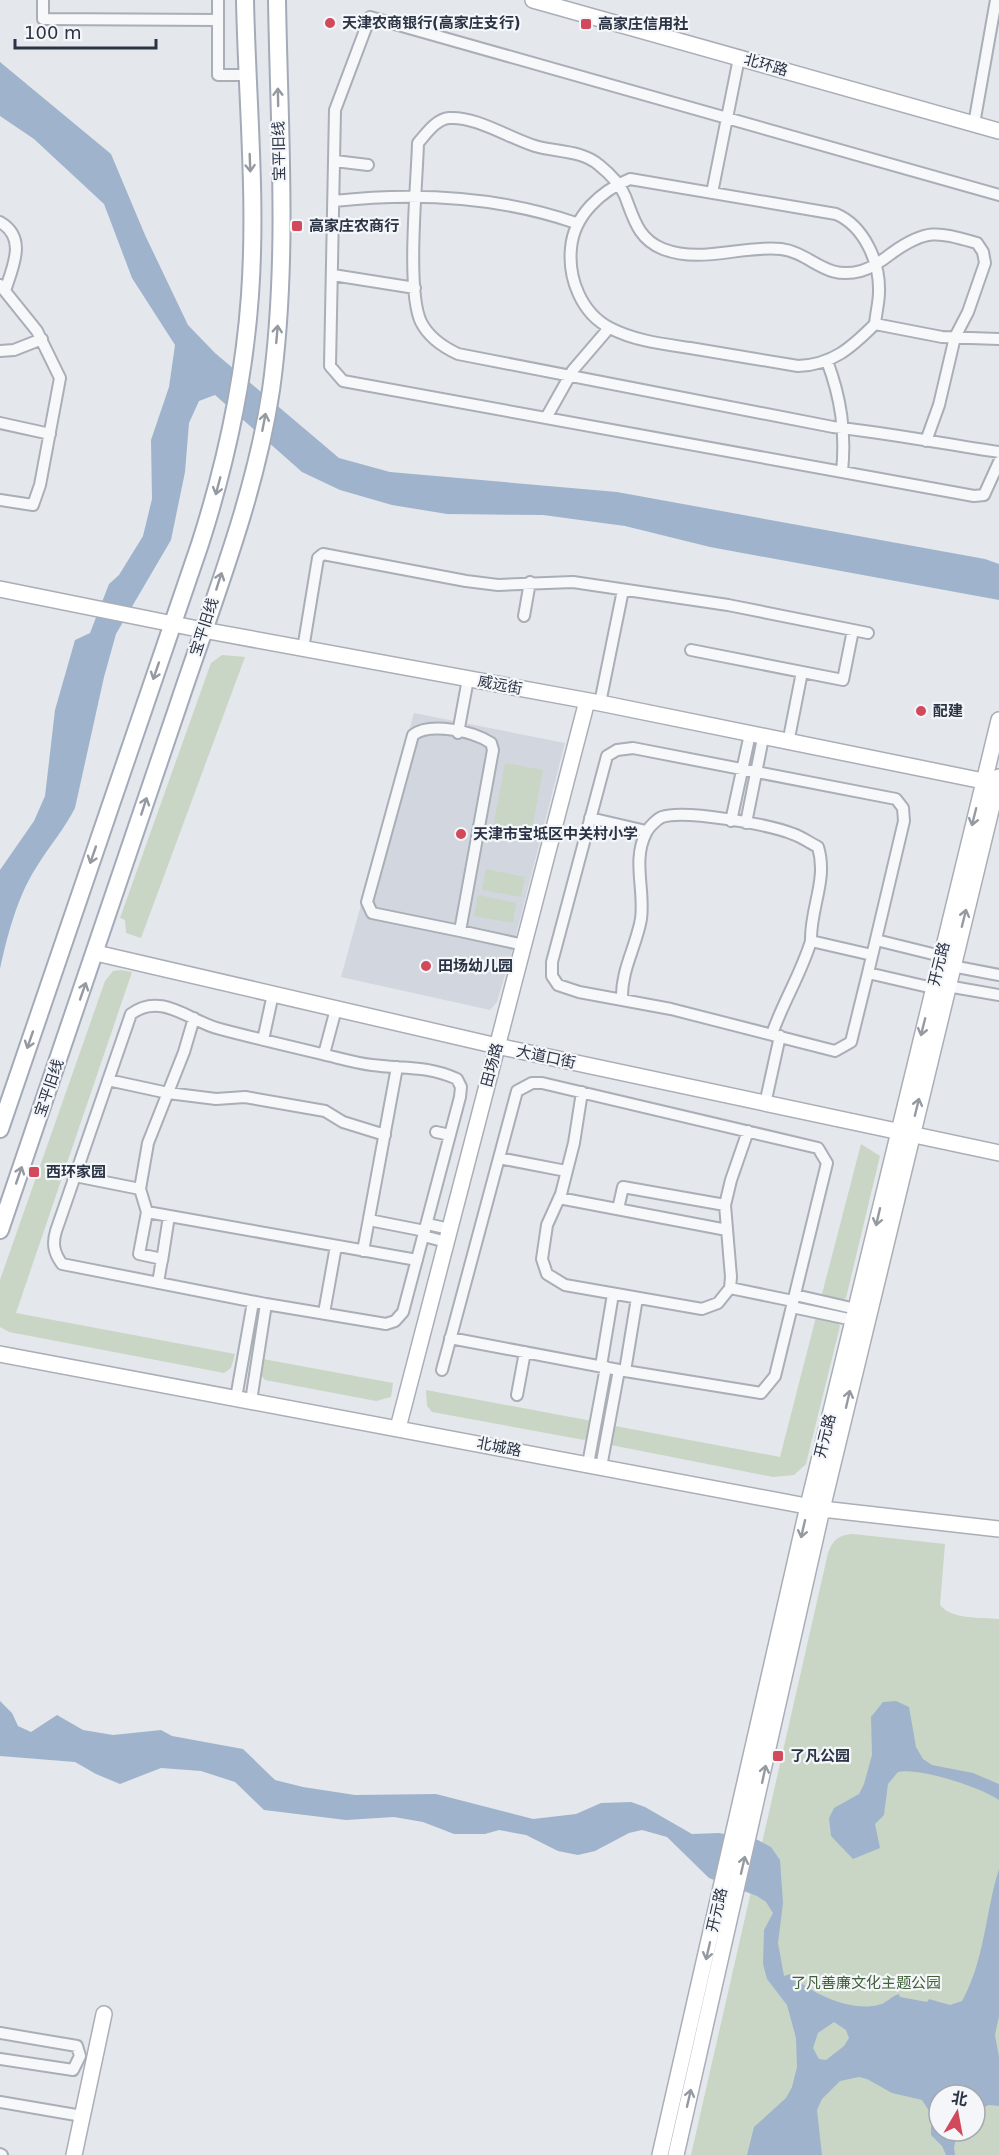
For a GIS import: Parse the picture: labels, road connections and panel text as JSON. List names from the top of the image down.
{
  "streets": {
    "main road": ["宝平旧线"],
    "street": [
      "北环路",
      "威远街",
      "开元路",
      "大道口街",
      "田场路",
      "北城路"
    ]
  },
  "crossings": [
    ["宝平旧线", "威远街"],
    ["宝平旧线", "大道口街"],
    ["威远街", "开元路"],
    ["威远街", "田场路"],
    ["开元路", "大道口街"],
    ["开元路", "北城路"],
    ["大道口街", "田场路"],
    ["田场路", "北城路"]
  ],
  "parks": ["了凡善廉文化主题公园"],
  "places": {
    "other": [
      "天津农商银行(高家庄支行)",
      "配建",
      "天津市宝坻区中关村小学",
      "田场幼儿园"
    ],
    "transit": [
      "高家庄信用社",
      "高家庄农商行",
      "西环家园",
      "了凡公园"
    ]
  },
  "scale_bar": "100 m",
  "north": "top"
}
